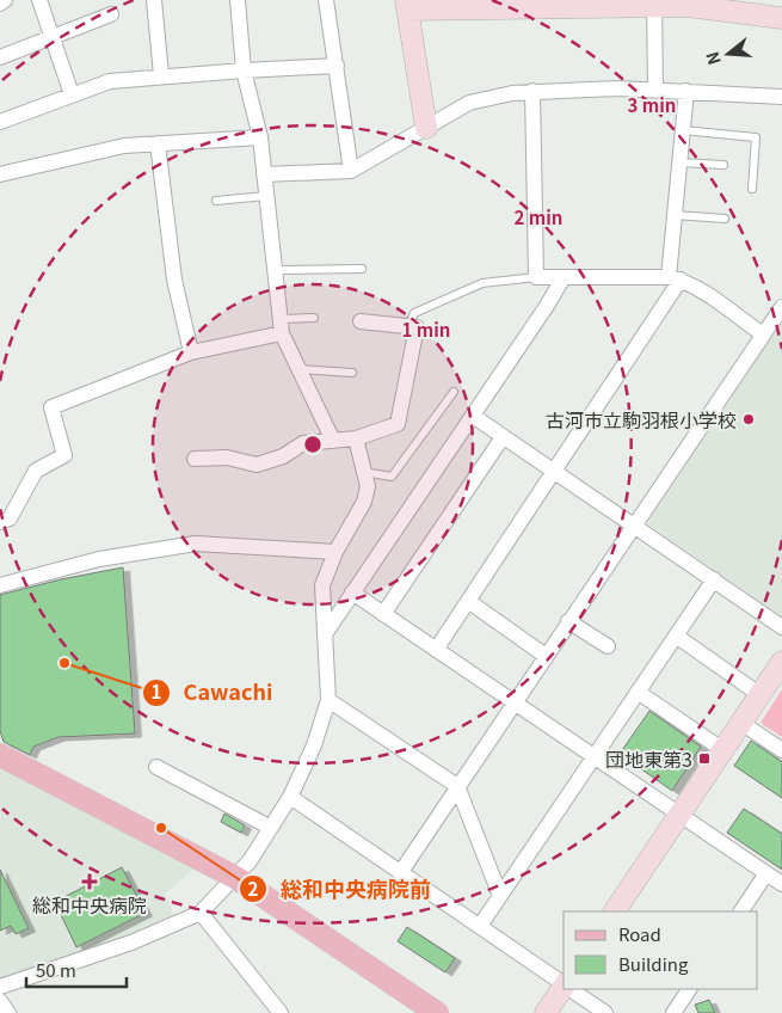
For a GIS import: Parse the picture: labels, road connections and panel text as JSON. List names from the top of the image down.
{
  "places": {
    "other": ["古河市立駒羽根小学校", "Cawachi", "総和中央病院前"],
    "transit": ["団地東第3"],
    "health": ["総和中央病院"]
  },
  "legend": ["Road", "Building"],
  "scale_bar": "50 m",
  "north": "left",
  "rings": ["3 min", "2 min", "1 min"]
}
